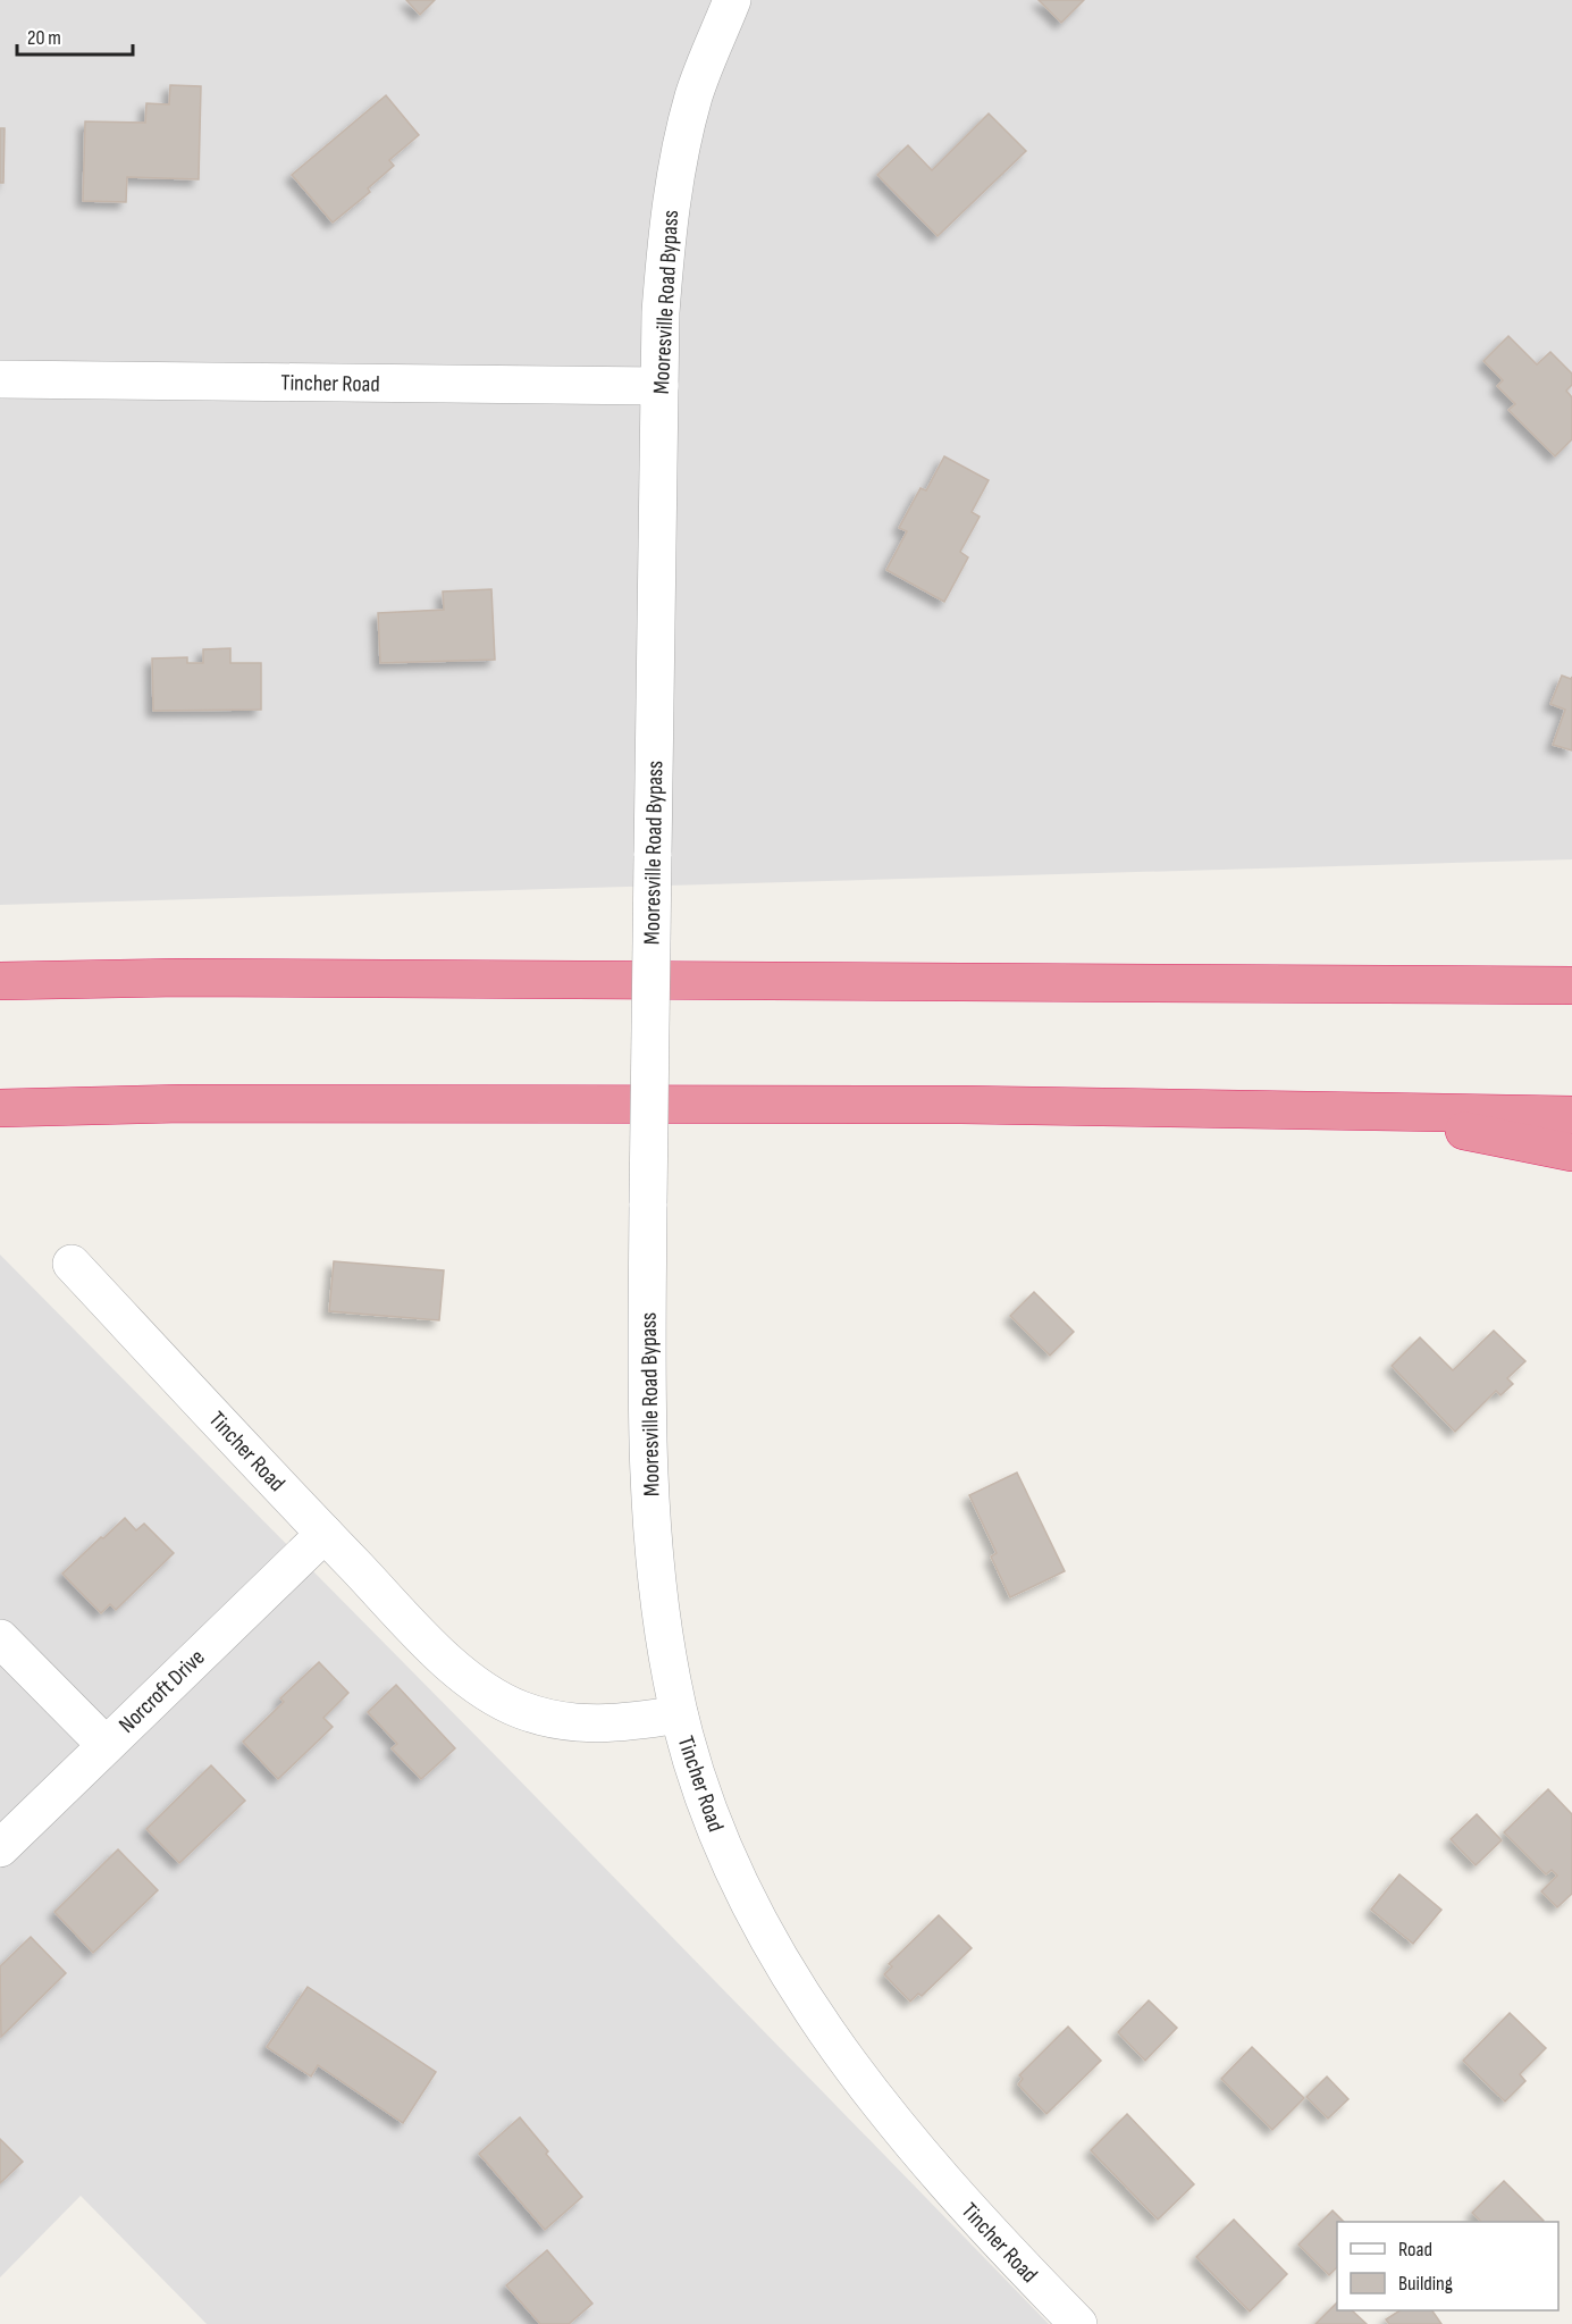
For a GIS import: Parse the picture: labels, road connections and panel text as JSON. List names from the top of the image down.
{
  "streets": {
    "street": ["Mooresville Road Bypass", "Tincher Road", "Norcroft Drive"]
  },
  "crossings": [
    ["Mooresville Road Bypass", "Tincher Road"],
    ["Tincher Road", "Norcroft Drive"]
  ],
  "legend": ["Road", "Building"],
  "scale_bar": "20 m"
}
